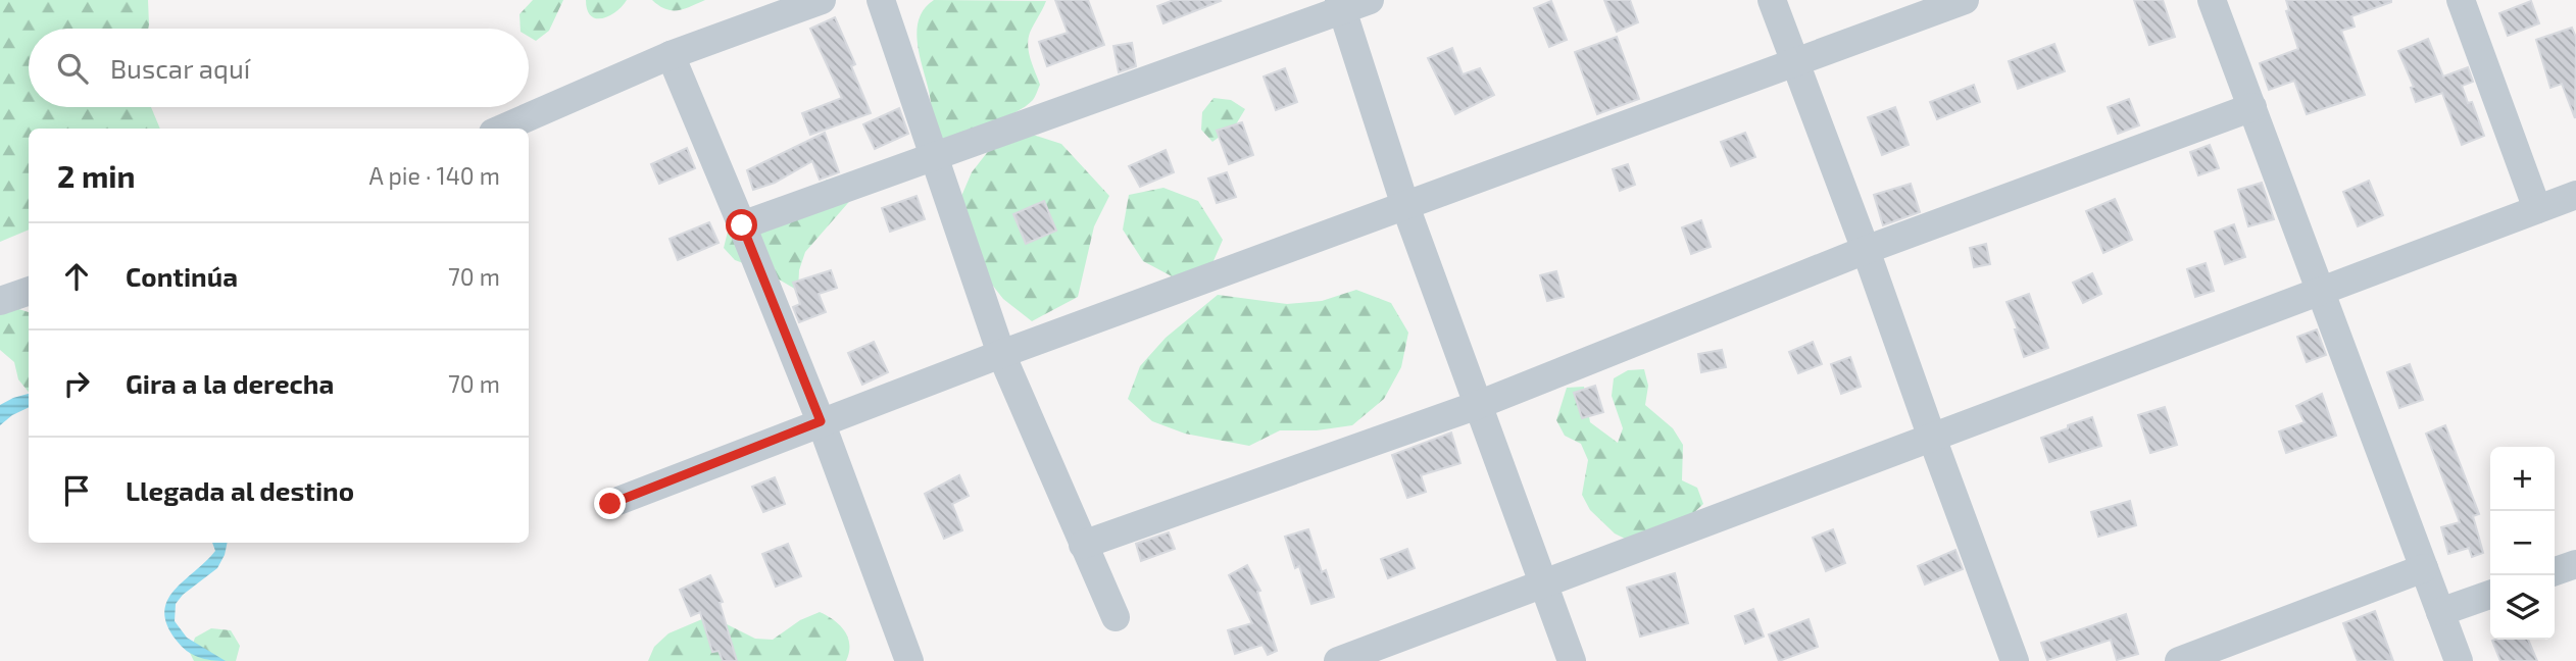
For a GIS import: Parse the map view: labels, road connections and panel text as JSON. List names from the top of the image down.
{
  "page": {
    "search": "Buscar aquí",
    "heading": ["2 min", "A pie · 140 m"],
    "list": [
      ["Continúa", "70 m"],
      ["Gira a la derecha", "70 m"],
      "Llegada al destino"
    ],
    "map_buttons": ["+", "−"]
  }
}
